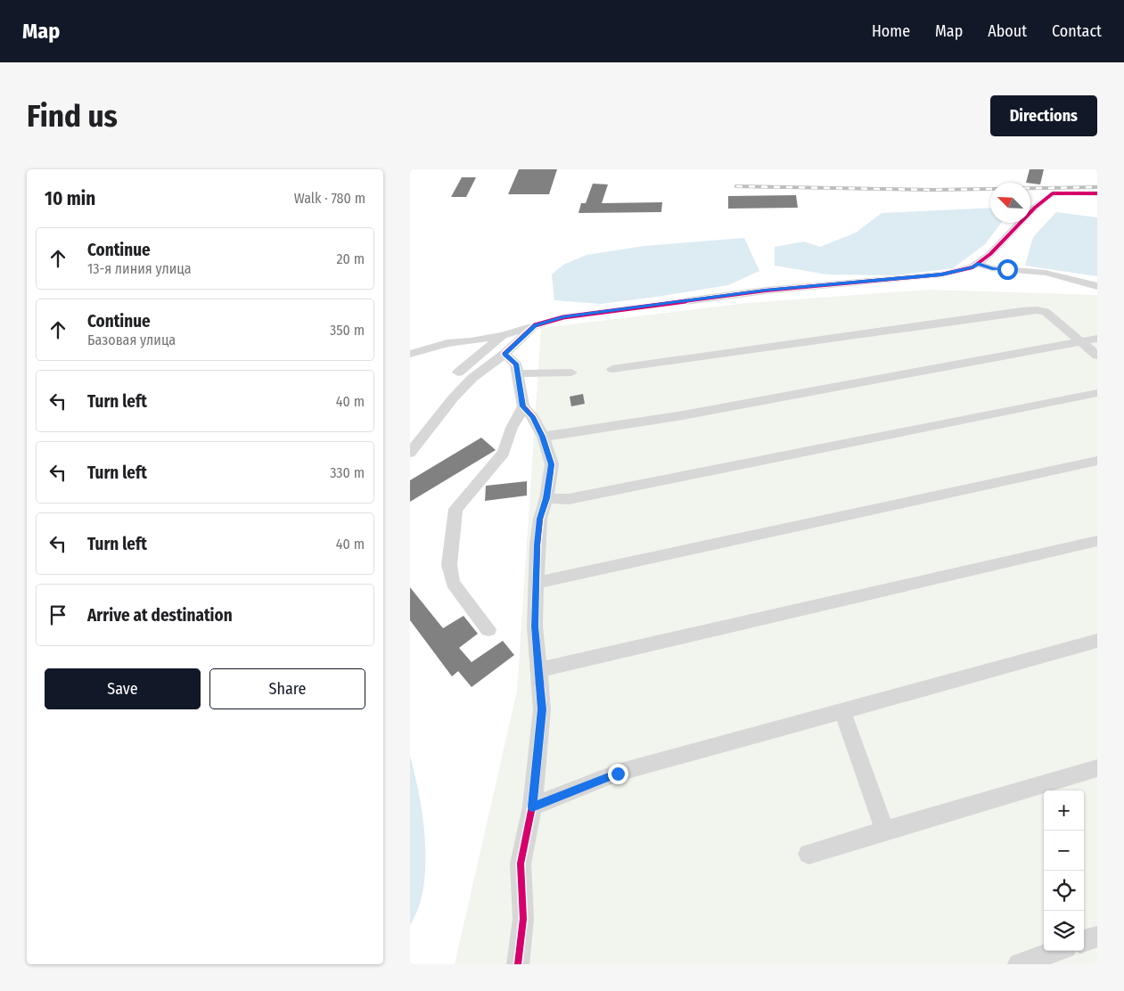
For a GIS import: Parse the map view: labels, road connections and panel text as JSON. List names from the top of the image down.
{
  "north": "top left",
  "page": {
    "header": "Map",
    "nav": [
      "Home",
      "Map",
      "About",
      "Contact"
    ],
    "buttons": [
      "Directions",
      ["Save", "Share"]
    ],
    "title": "Find us",
    "heading": ["10 min", "Walk · 780 m"],
    "list": [
      ["Continue", "13-я линия улица", "20 m"],
      ["Continue", "Базовая улица", "350 m"],
      ["Turn left", "40 m"],
      ["Turn left", "330 m"],
      ["Turn left", "40 m"],
      "Arrive at destination"
    ],
    "map_buttons": ["+", "−"]
  }
}
